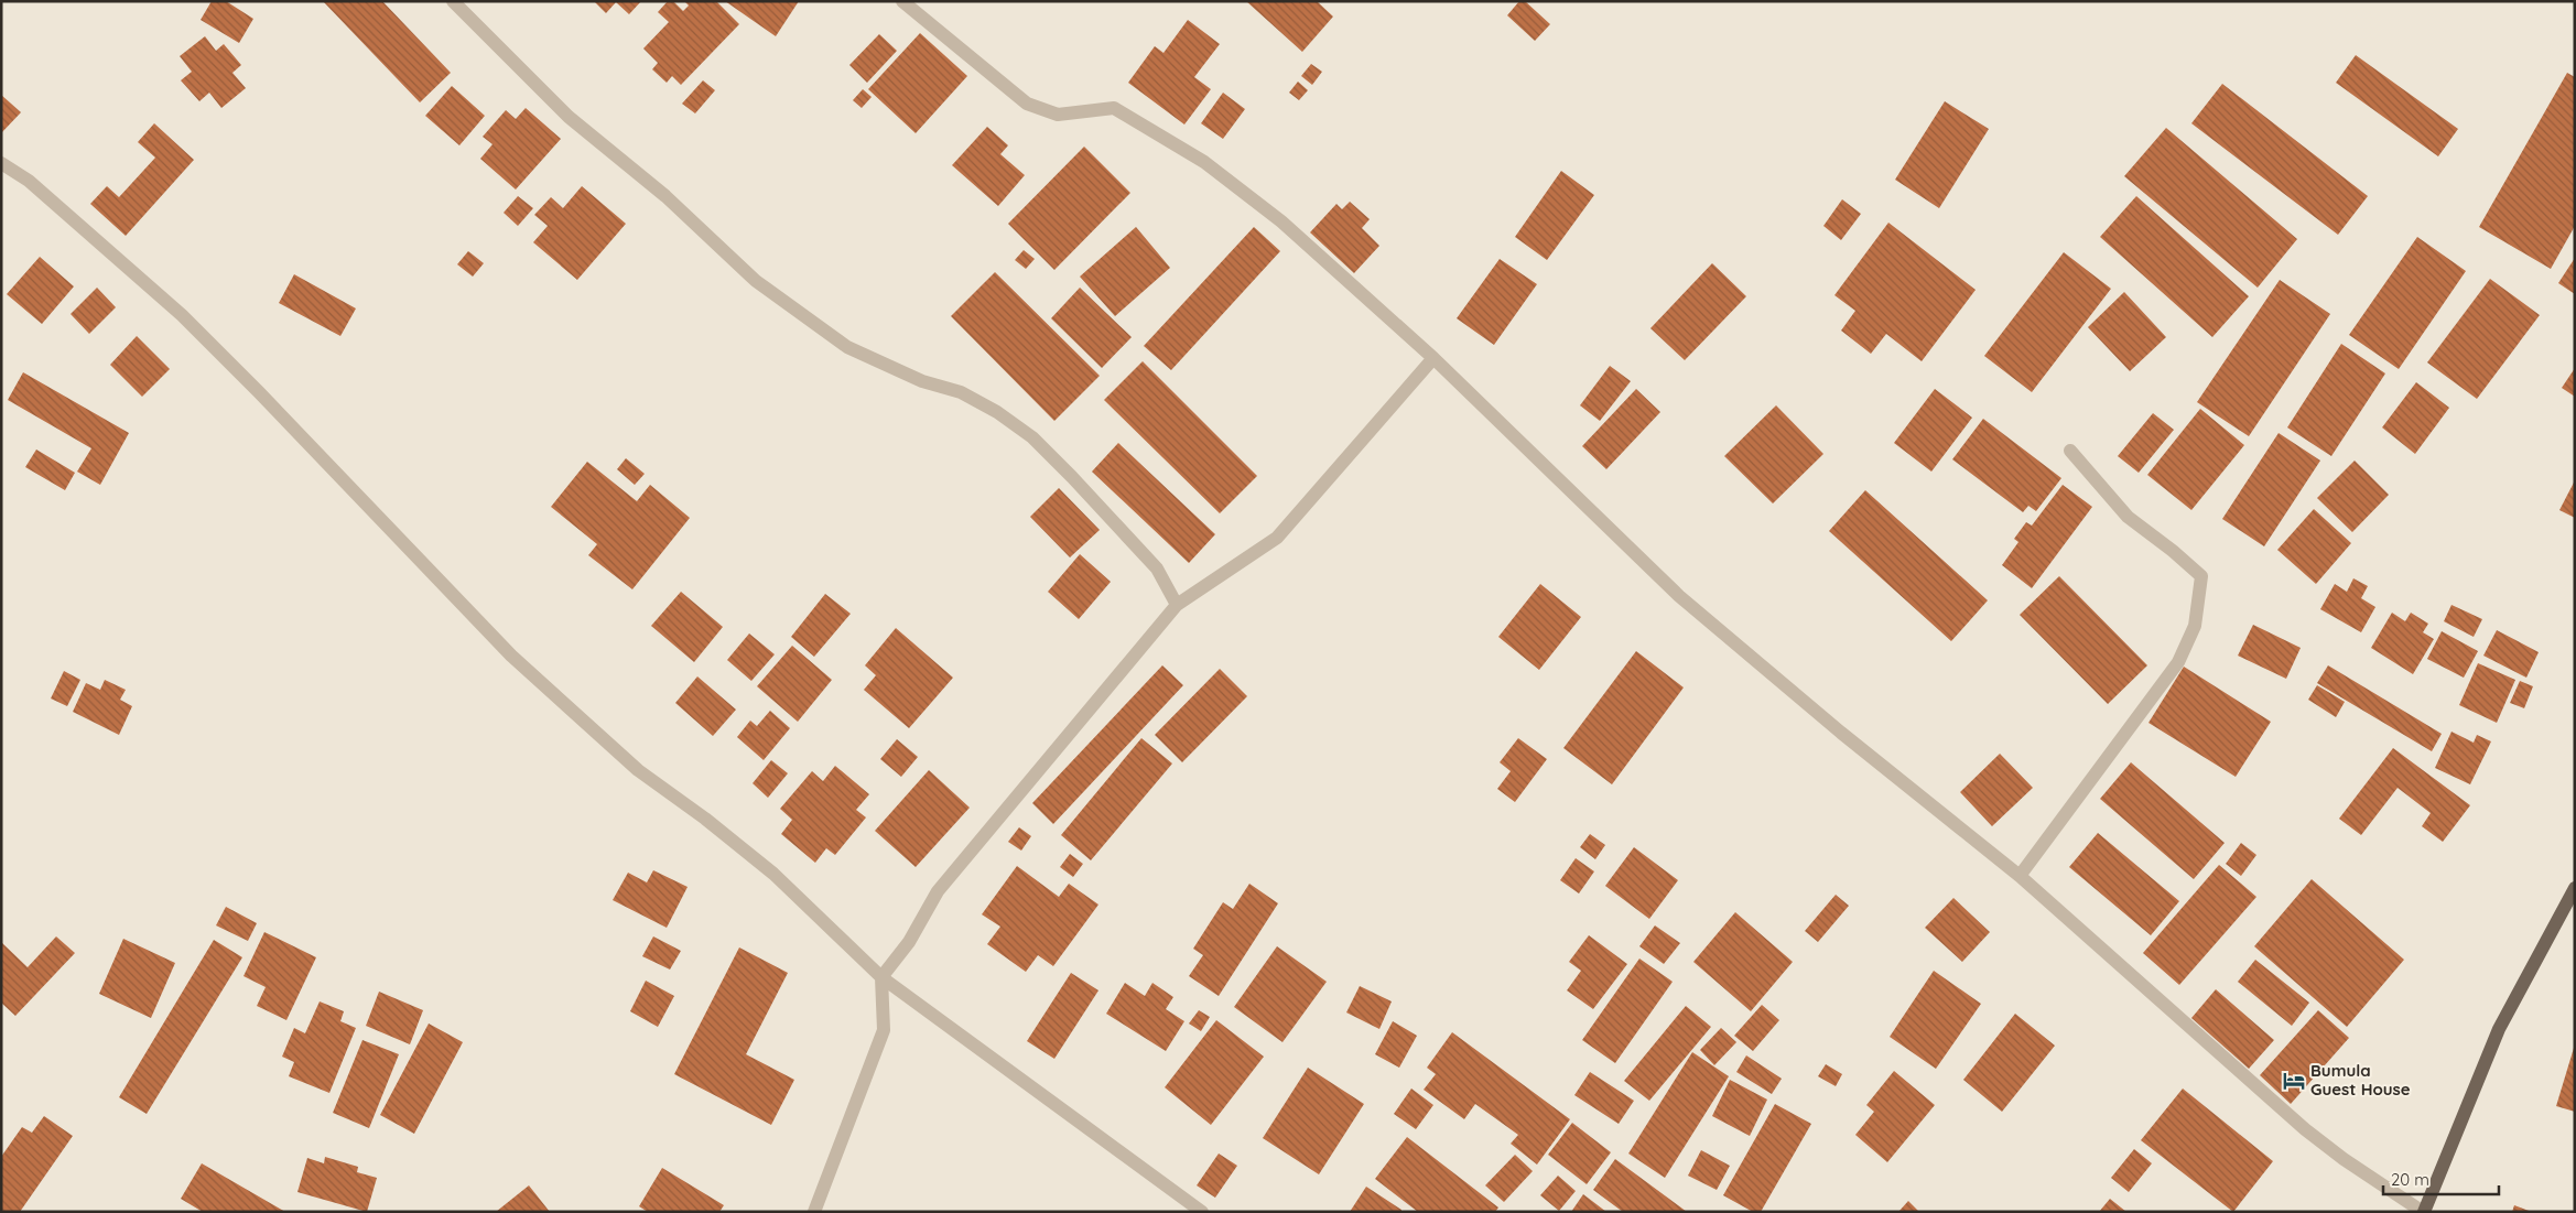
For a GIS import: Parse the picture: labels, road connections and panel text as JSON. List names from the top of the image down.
{
  "places": {
    "hotel": ["Bumula Guest House"]
  },
  "scale_bar": "20 m"
}
